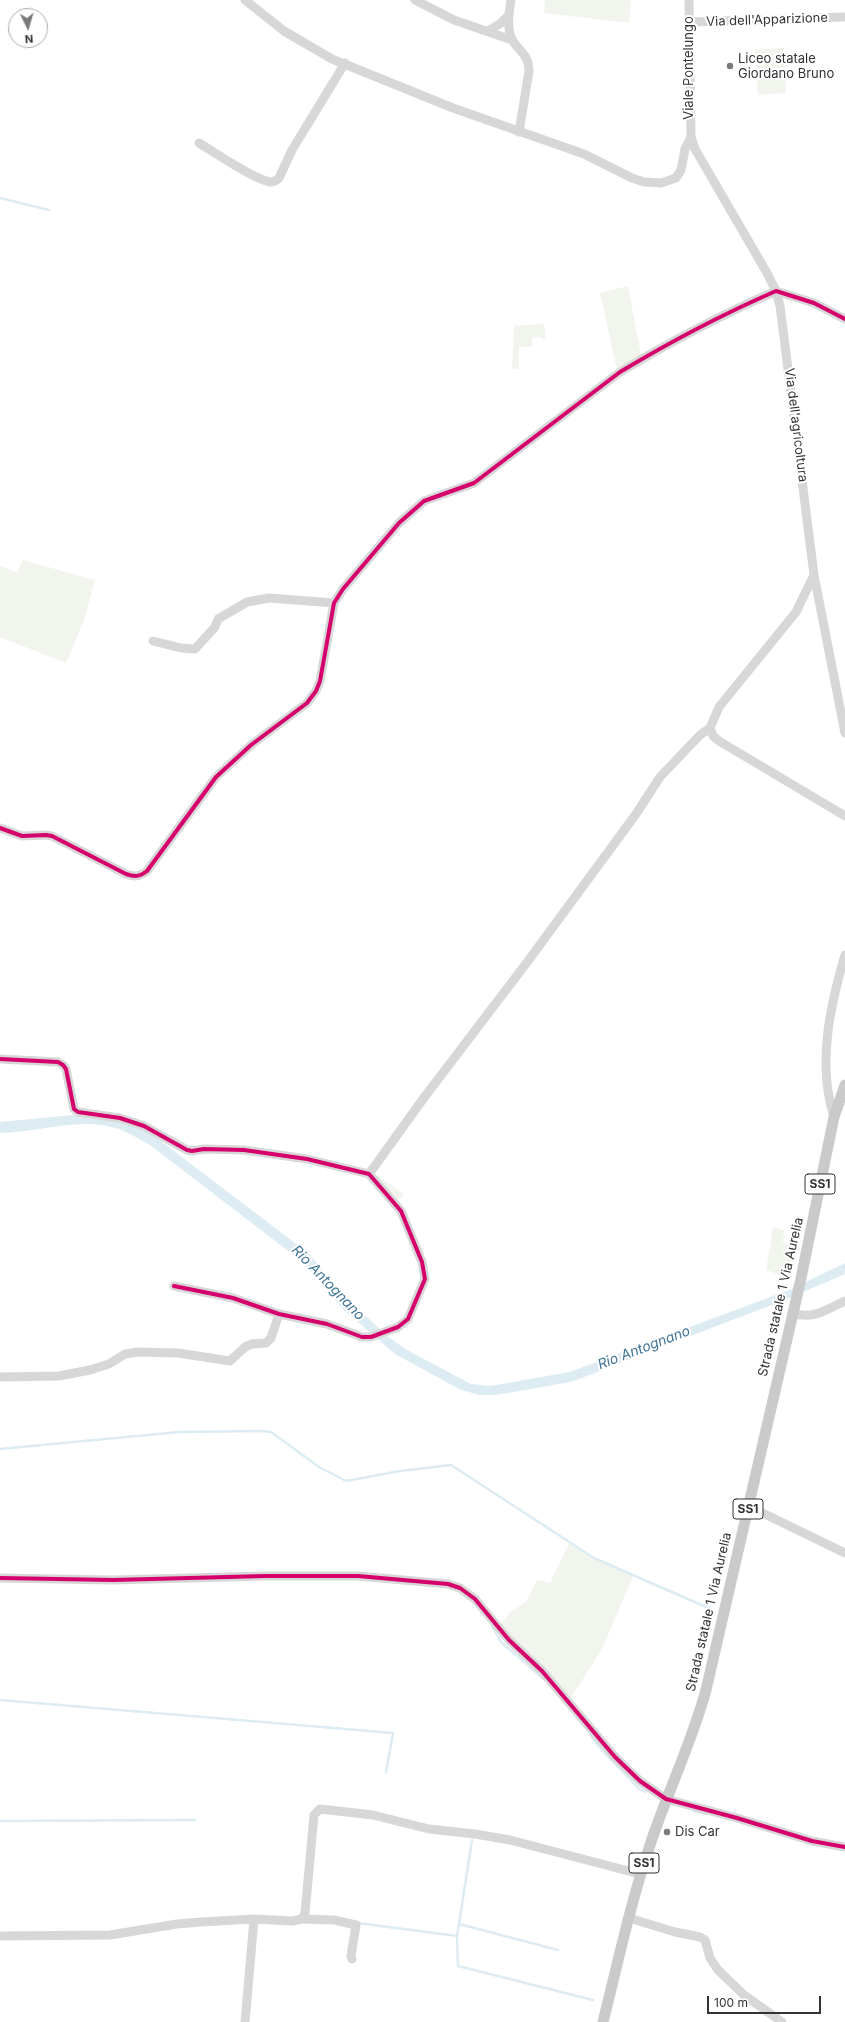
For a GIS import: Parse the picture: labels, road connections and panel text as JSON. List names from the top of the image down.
{
  "streets": {
    "main road": ["SS1", "Strada statale 1 Via Aurelia"],
    "street": ["Via dell'Apparizione", "Viale Pontelungo", "Via dell'agricoltura"]
  },
  "crossings": [
    ["Via dell'Apparizione", "Viale Pontelungo"],
    ["Viale Pontelungo", "Via dell'agricoltura"]
  ],
  "water": ["Rio Antognano"],
  "places": ["Liceo statale Giordano Bruno", "Dis Car"],
  "scale_bar": "100 m",
  "north": "bottom"
}
